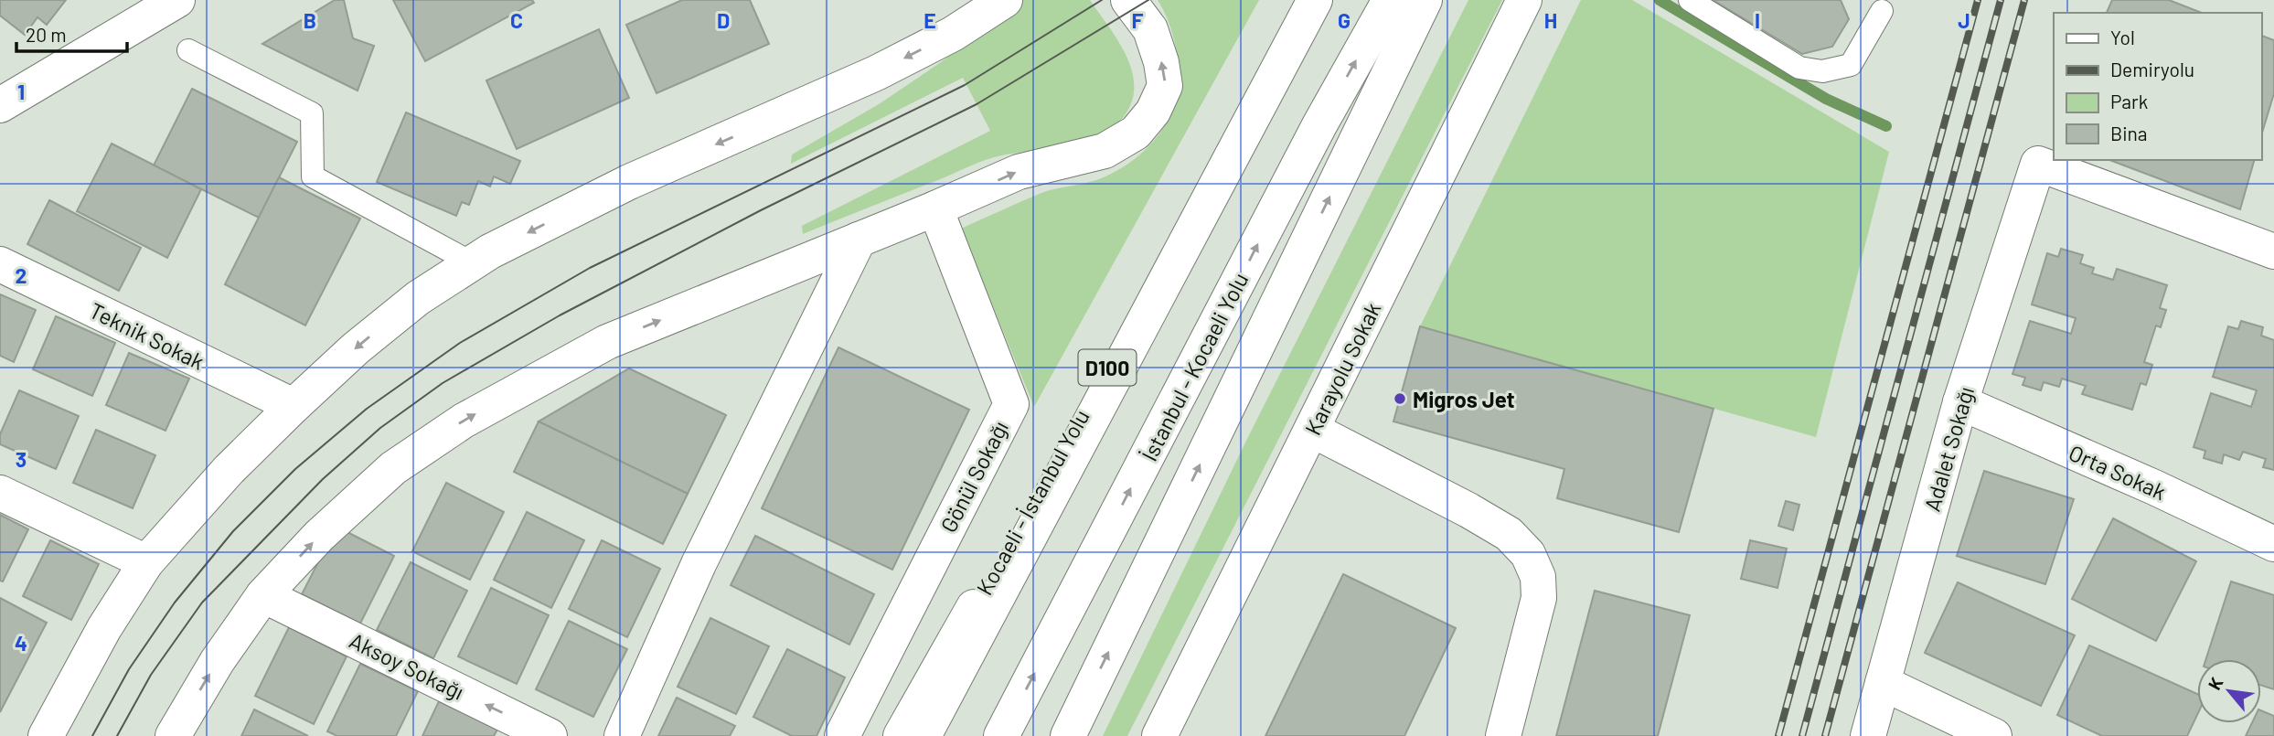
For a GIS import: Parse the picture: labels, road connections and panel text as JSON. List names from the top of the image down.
{
  "streets": {
    "main road": [
      "Teknik Sokak",
      "İstanbul - Kocaeli Yolu",
      "D100",
      "Karayolu Sokak",
      "Adalet Sokağı",
      "Orta Sokak",
      "Gönül Sokağı",
      "Kocaeli - İstanbul Yolu",
      "Aksoy Sokağı"
    ]
  },
  "crossings": [
    ["Adalet Sokağı", "Orta Sokak"]
  ],
  "one_way": ["Aksoy Sokağı"],
  "places": ["Migros Jet"],
  "legend": [
    "Yol",
    "Demiryolu",
    "Park",
    "Bina"
  ],
  "scale_bar": "20 m",
  "north": "top left",
  "grid": {
    "columns": [
      "B",
      "C",
      "D",
      "E",
      "F",
      "G",
      "H",
      "I",
      "J"
    ],
    "rows": [
      "1",
      "2",
      "3",
      "4"
    ]
  }
}
